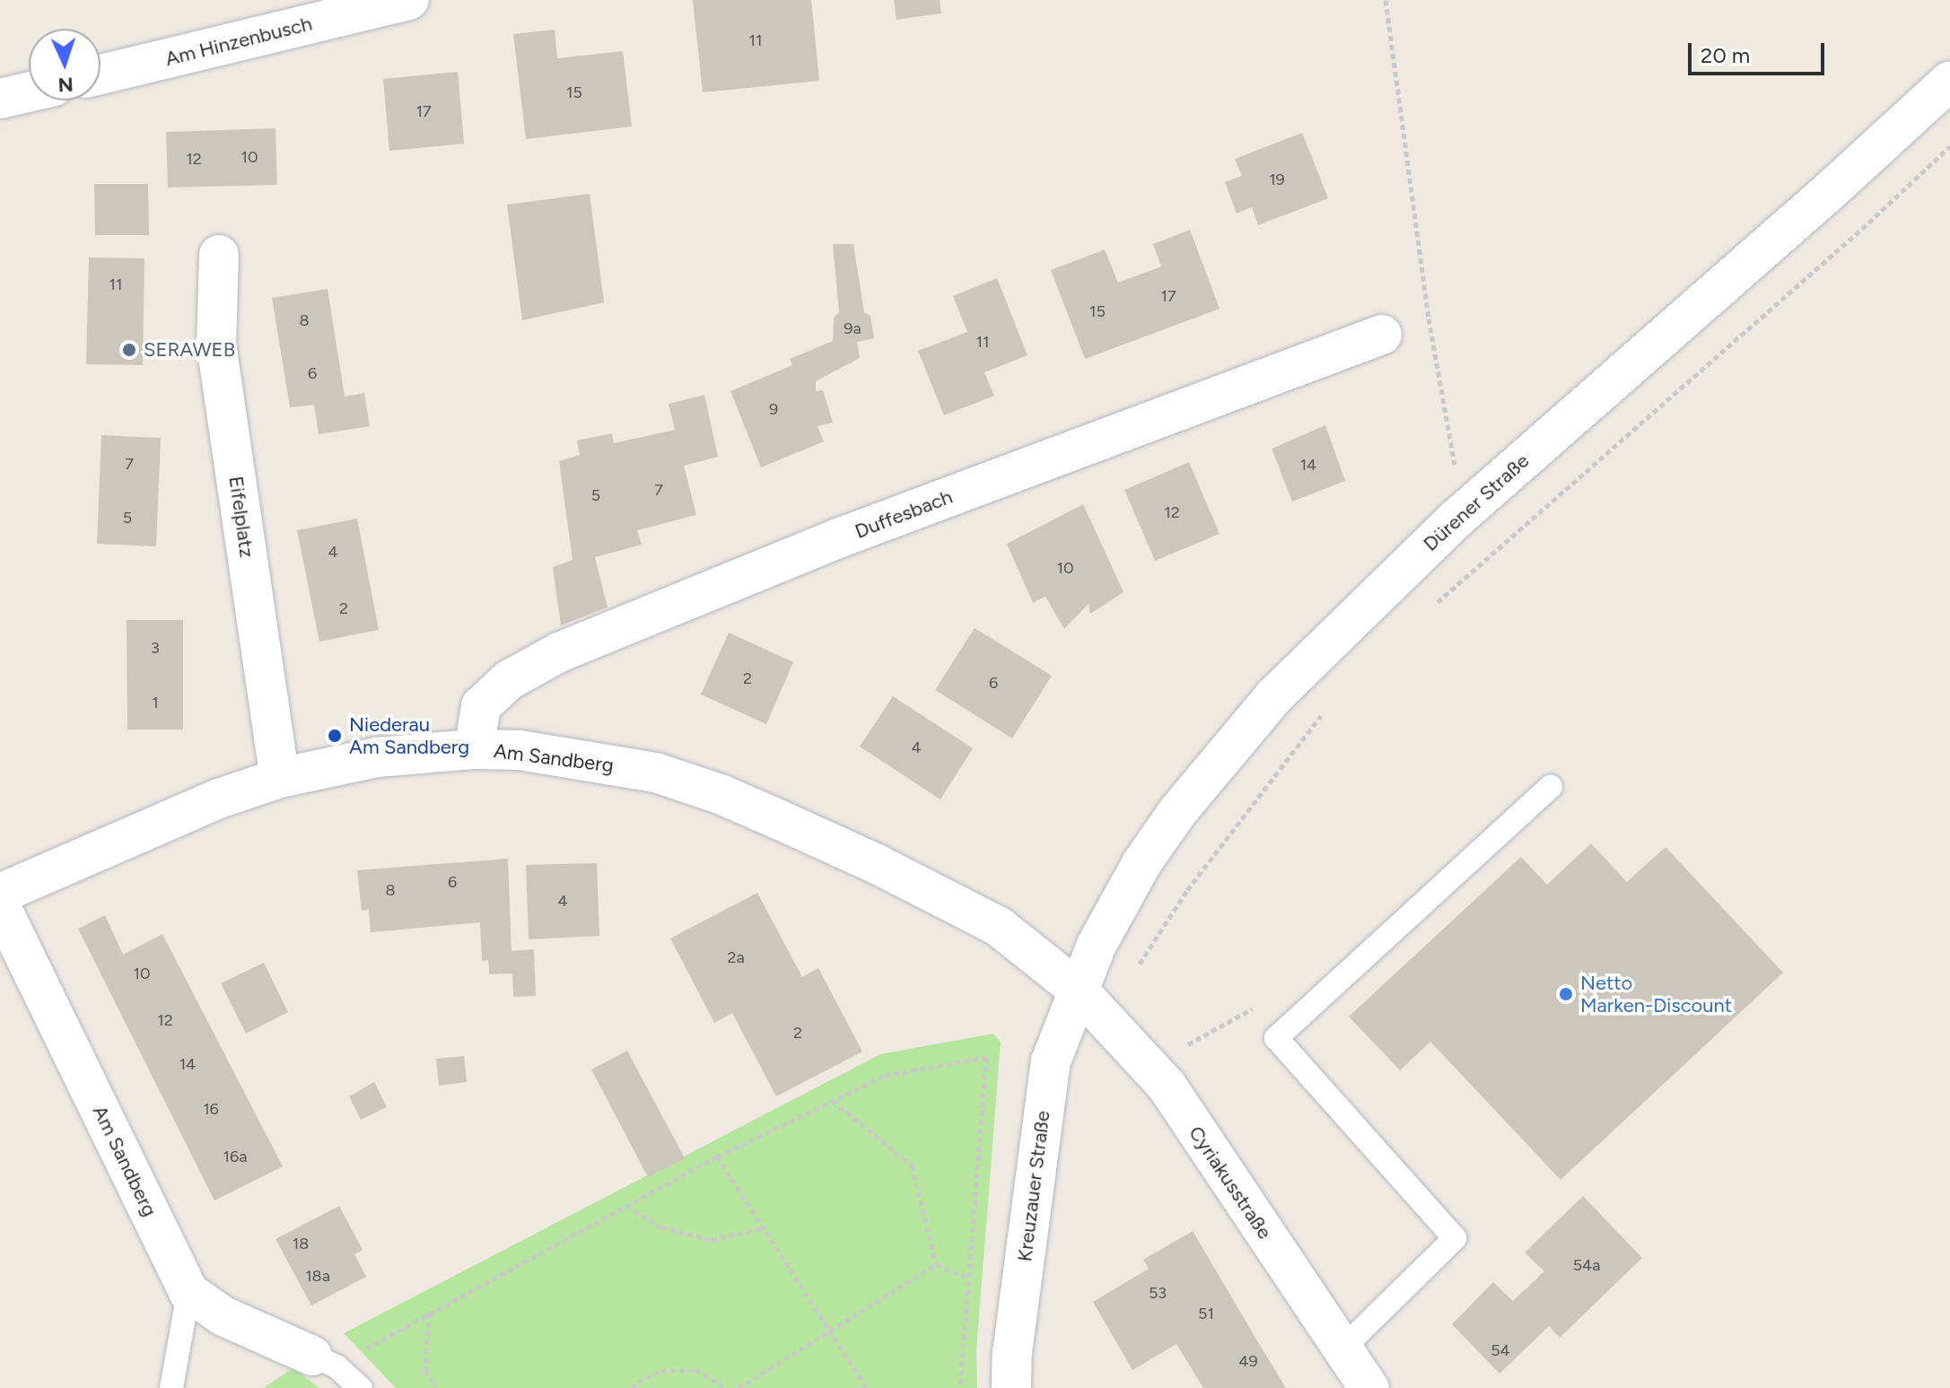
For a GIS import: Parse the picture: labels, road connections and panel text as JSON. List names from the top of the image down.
{
  "streets": {
    "street": [
      "Am Hinzenbusch",
      "Dürener Straße",
      "Duffesbach",
      "Eifelplatz",
      "Am Sandberg",
      "Cyriakusstraße",
      "Kreuzauer Straße"
    ]
  },
  "crossings": [
    ["Dürener Straße", "Am Sandberg"],
    ["Dürener Straße", "Cyriakusstraße"],
    ["Dürener Straße", "Kreuzauer Straße"],
    ["Duffesbach", "Am Sandberg"],
    ["Eifelplatz", "Am Sandberg"],
    ["Am Sandberg", "Cyriakusstraße"],
    ["Am Sandberg", "Kreuzauer Straße"],
    ["Cyriakusstraße", "Kreuzauer Straße"]
  ],
  "places": ["SERAWEB", "Niederau Am Sandberg", "Netto Marken-Discount"],
  "house_numbers": [
    "11",
    "15",
    "17",
    "10",
    "12",
    "19",
    "11",
    "17",
    "15",
    "8",
    "9a",
    "11",
    "6",
    "9",
    "7",
    "14",
    "7",
    "5",
    "12",
    "5",
    "4",
    "10",
    "2",
    "3",
    "2",
    "6",
    "1",
    "4",
    "6",
    "8",
    "4",
    "2a",
    "10",
    "12",
    "2",
    "14",
    "16",
    "16a",
    "18",
    "54a",
    "18a",
    "53",
    "51",
    "54",
    "49"
  ],
  "scale_bar": "20 m",
  "north": "bottom"
}
